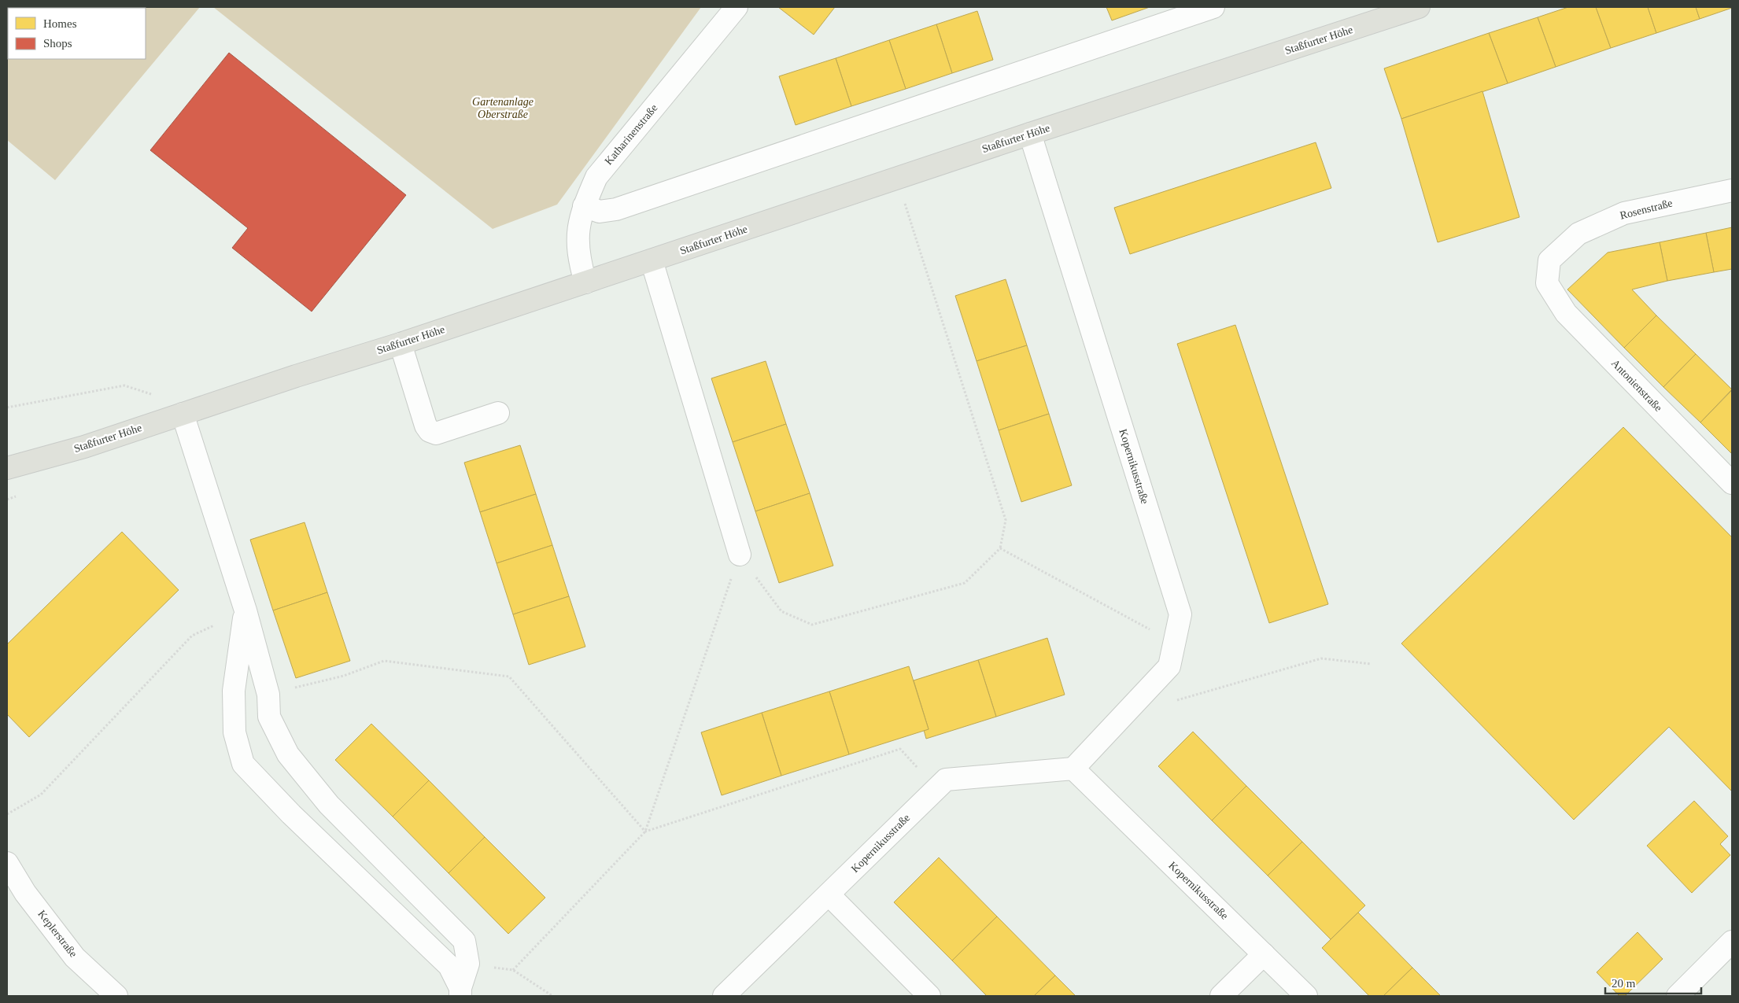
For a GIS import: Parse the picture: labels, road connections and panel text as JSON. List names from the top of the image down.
{
  "streets": {
    "main road": ["Staßfurter Höhe"],
    "street": [
      "Katharinenstraße",
      "Rosenstraße",
      "Antonienstraße",
      "Kopernikusstraße",
      "Keplerstraße"
    ]
  },
  "crossings": [
    ["Staßfurter Höhe", "Katharinenstraße"],
    ["Staßfurter Höhe", "Kopernikusstraße"],
    ["Rosenstraße", "Antonienstraße"]
  ],
  "parks": ["Gartenanlage Oberstraße"],
  "legend": ["Homes", "Shops"],
  "scale_bar": "20 m"
}
